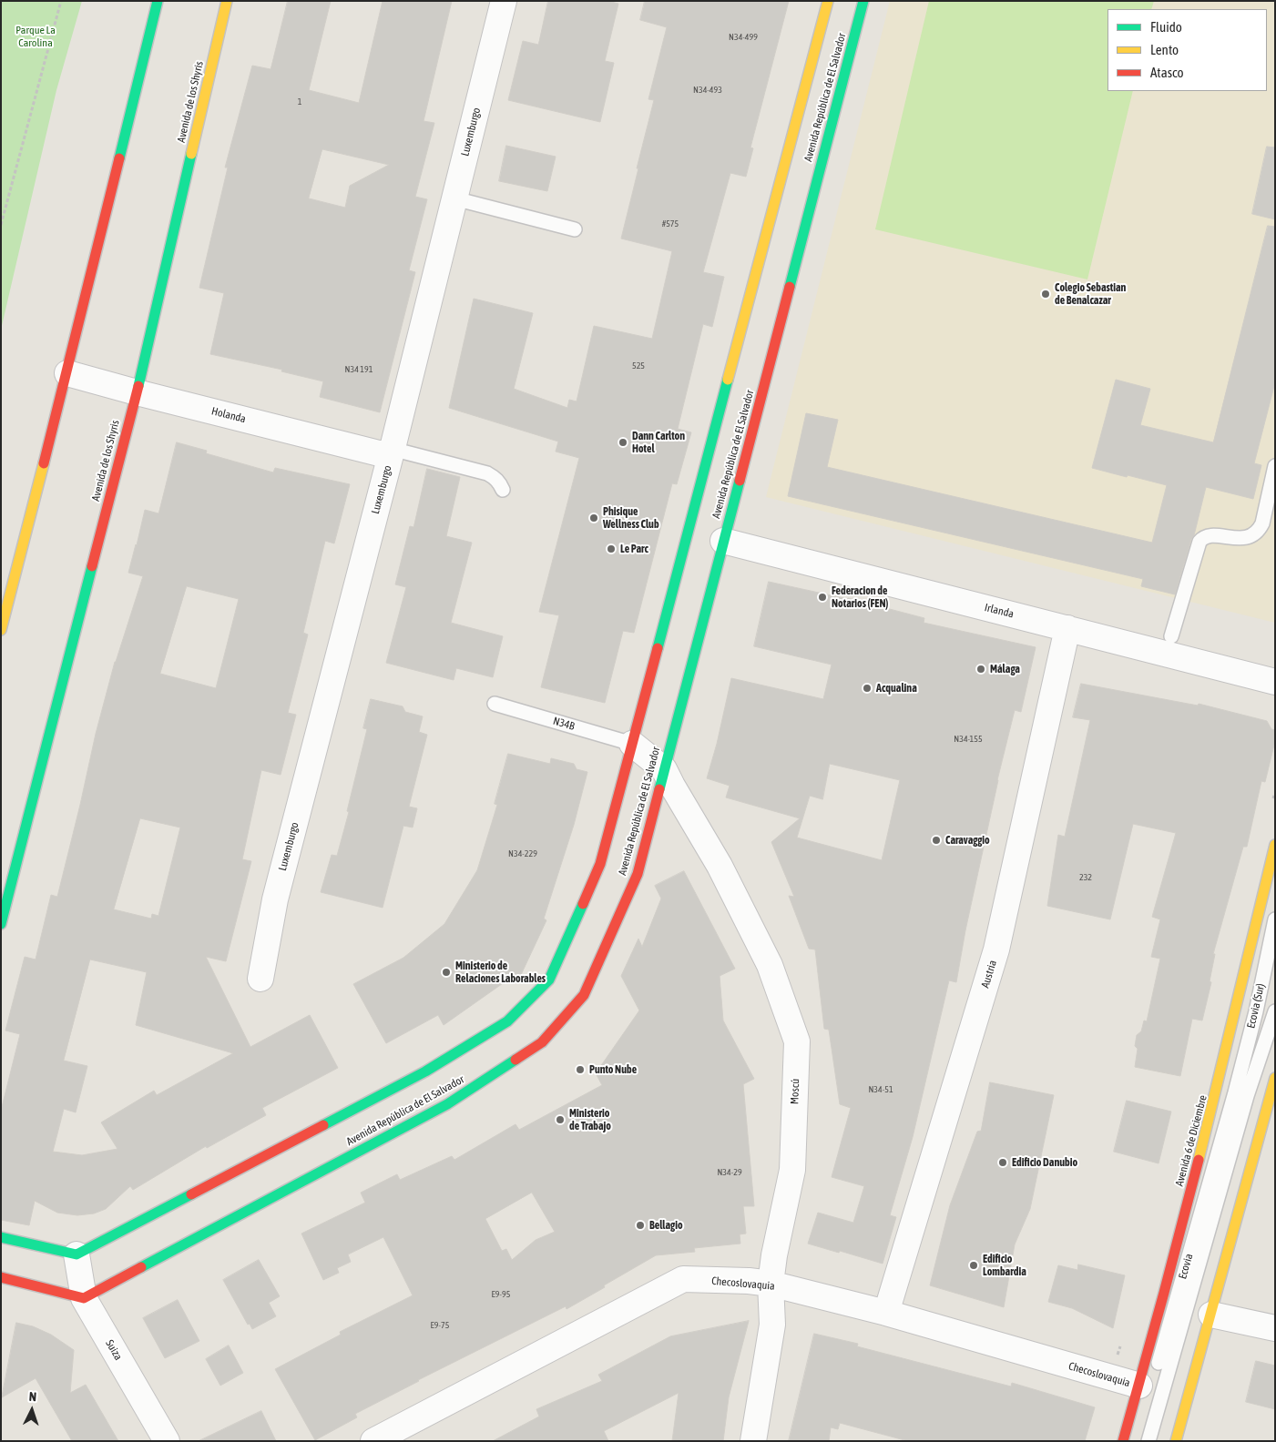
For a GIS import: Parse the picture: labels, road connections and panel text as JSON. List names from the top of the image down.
{
  "streets": {
    "street": [
      "Avenida República de El Salvador",
      "Avenida de los Shyris",
      "Luxemburgo",
      "Holanda",
      "Irlanda",
      "Austria",
      "Moscú",
      "Avenida 6 de Diciembre",
      "Checoslovaquia",
      "Suiza"
    ],
    "lane": ["N34B", "Ecovia (Sur)", "Ecovia"]
  },
  "crossings": [
    ["Avenida República de El Salvador", "Irlanda"],
    ["Avenida República de El Salvador", "N34B"],
    ["Avenida República de El Salvador", "Moscú"],
    ["Avenida República de El Salvador", "Suiza"],
    ["Avenida de los Shyris", "Holanda"],
    ["Luxemburgo", "Holanda"],
    ["Irlanda", "Austria"],
    ["Austria", "Checoslovaquia"],
    ["Ecovia (Sur)", "Ecovia"],
    ["Moscú", "Checoslovaquia"],
    ["Avenida 6 de Diciembre", "Checoslovaquia"]
  ],
  "parks": ["Parque La Carolina"],
  "places": [
    "Colegio Sebastian de Benalcazar",
    "Dann Carlton Hotel",
    "Phisique Wellness Club",
    "Le Parc",
    "Federacion de Notarios (FEN)",
    "Málaga",
    "Acqualina",
    "Caravaggio",
    "Ministerio de Relaciones Laborables",
    "Punto Nube",
    "Ministerio de Trabajo",
    "Edificio Danubio",
    "Bellagio",
    "Edificio Lombardia"
  ],
  "house_numbers": [
    "N34-499",
    "N34-493",
    "1",
    "#575",
    "525",
    "N34 191",
    "N34-155",
    "N34-229",
    "232",
    "N34-51",
    "N34-29",
    "E9-95",
    "E9-75"
  ],
  "legend": ["Fluido", "Lento", "Atasco"],
  "north": "top"
}
